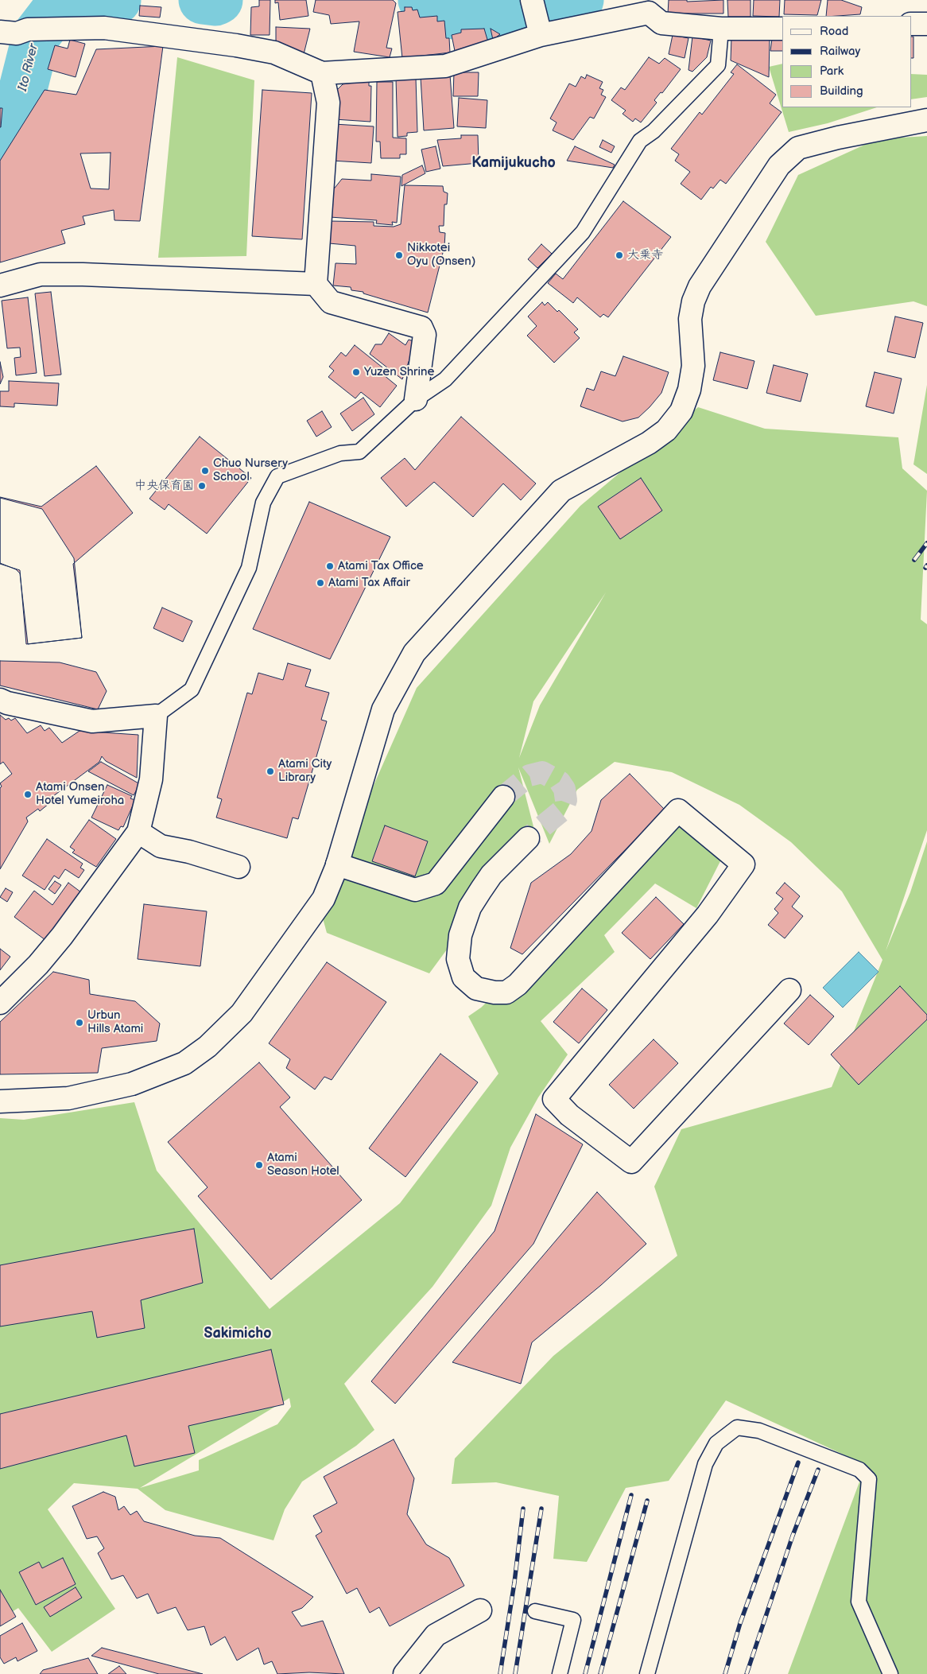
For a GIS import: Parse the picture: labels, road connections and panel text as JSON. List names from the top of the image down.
{
  "districts": ["Kamijukucho", "Sakimicho"],
  "water": ["Ito River"],
  "places": [
    "Nikkotei Oyu (Onsen)",
    "大乗寺",
    "Yuzen Shrine",
    "Chuo Nursery School",
    "中央保育園",
    "Atami Tax Office",
    "Atami Tax Affair",
    "Atami City Library",
    "Atami Onsen Hotel Yumeiroha",
    "Urbun Hills Atami",
    "Atami Season Hotel"
  ],
  "legend": [
    "Road",
    "Railway",
    "Park",
    "Building"
  ]
}
